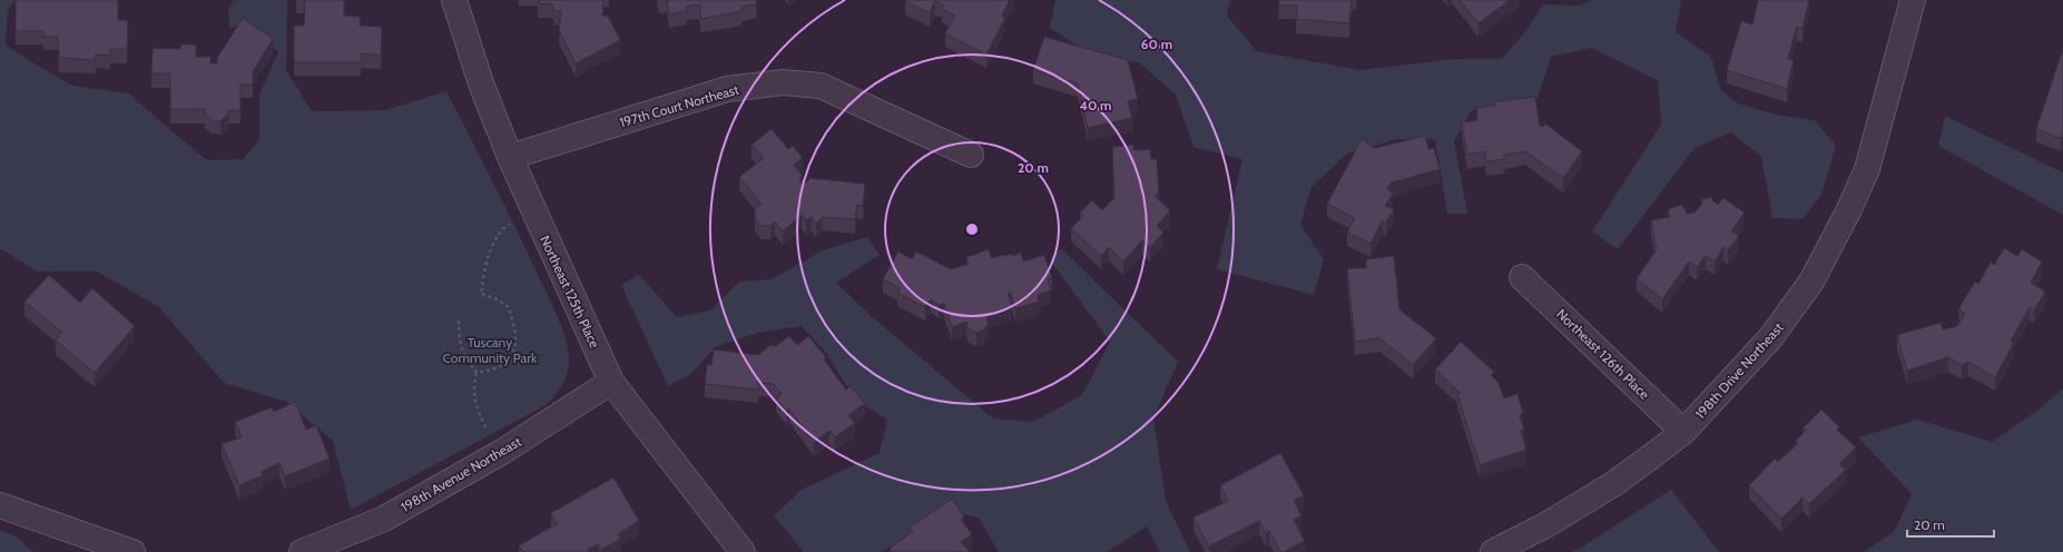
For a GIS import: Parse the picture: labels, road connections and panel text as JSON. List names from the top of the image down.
{
  "streets": {
    "street": [
      "197th Court Northeast",
      "Northeast 125th Place",
      "Northeast 126th Place",
      "198th Drive Northeast",
      "198th Avenue Northeast"
    ]
  },
  "crossings": [
    ["197th Court Northeast", "Northeast 125th Place"],
    ["Northeast 125th Place", "198th Avenue Northeast"],
    ["Northeast 126th Place", "198th Drive Northeast"]
  ],
  "parks": ["Tuscany Community Park"],
  "scale_bar": "20 m",
  "rings": ["60 m", "40 m", "20 m"]
}
